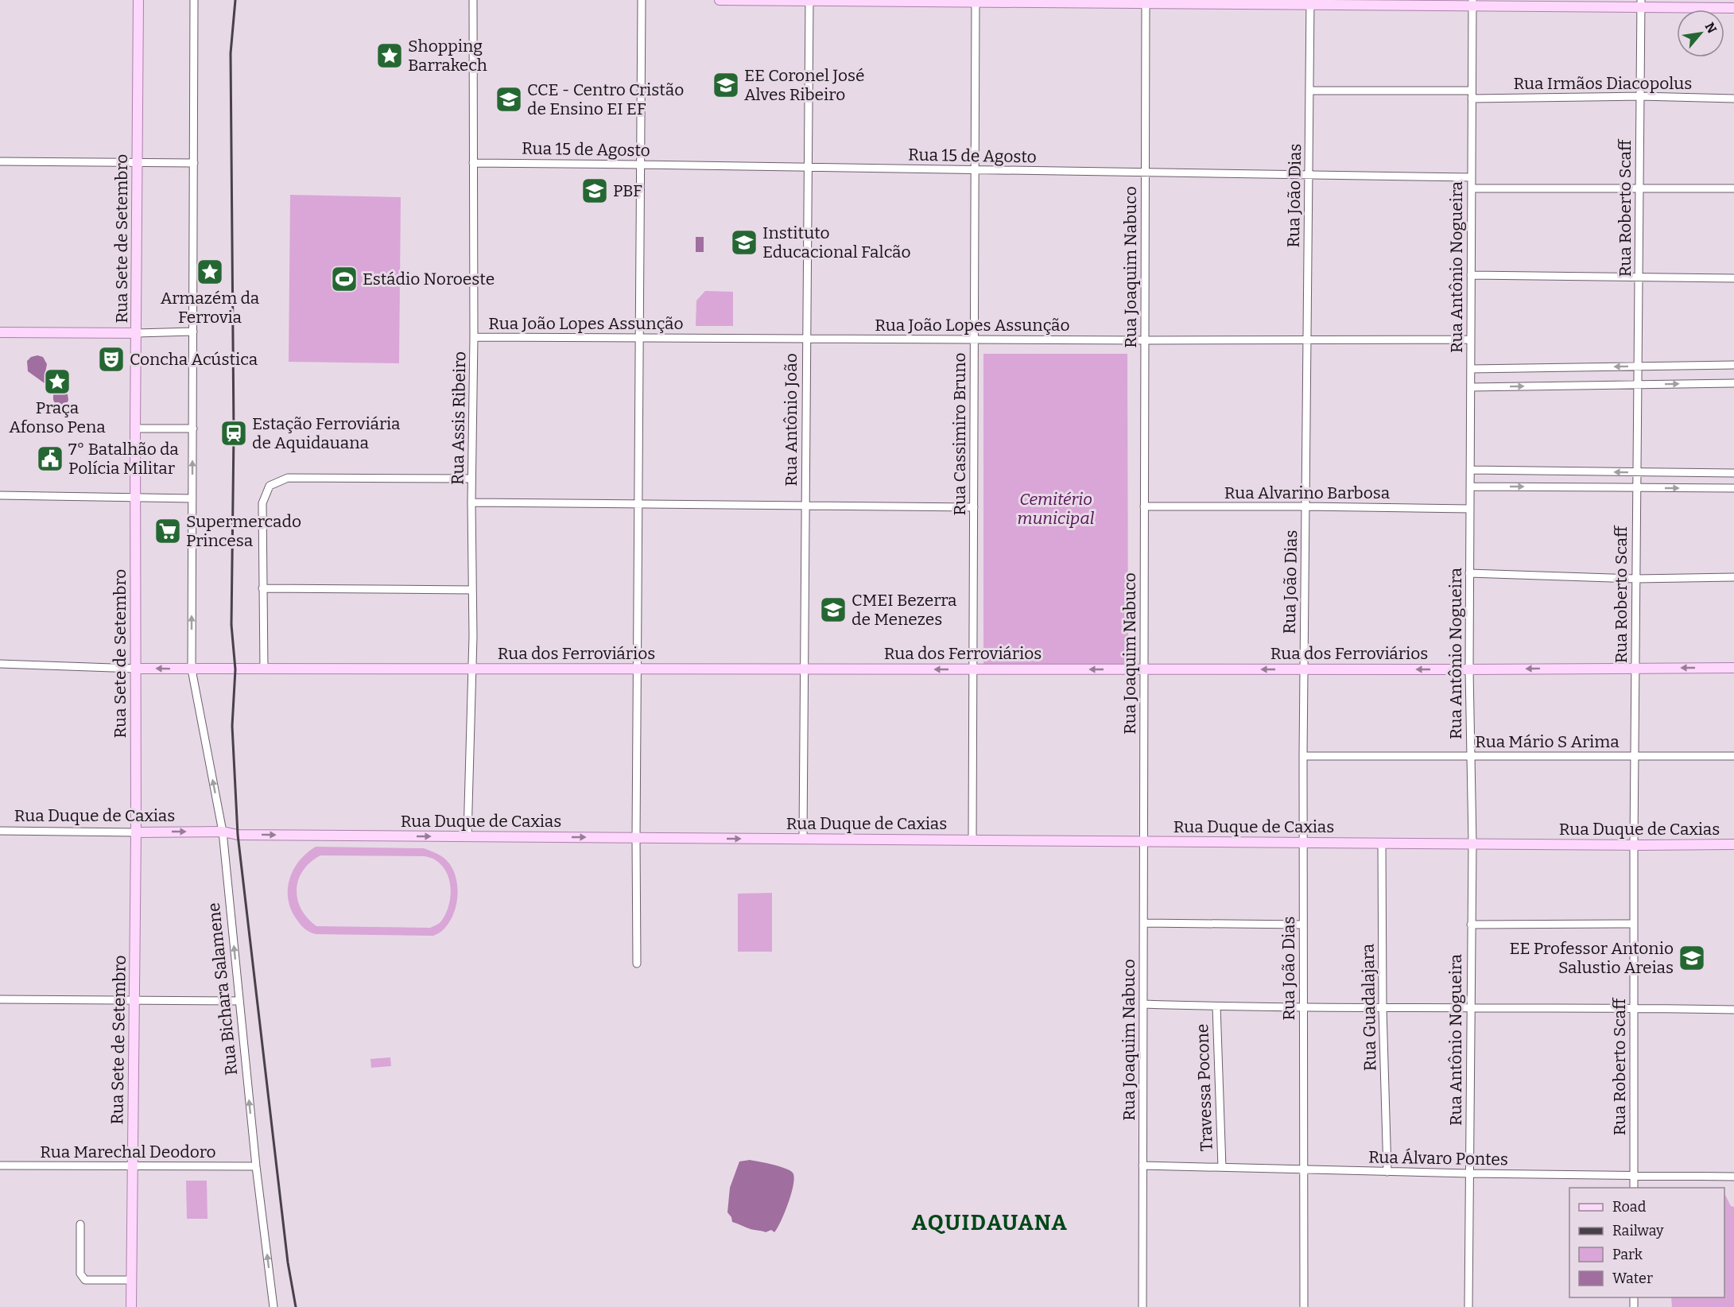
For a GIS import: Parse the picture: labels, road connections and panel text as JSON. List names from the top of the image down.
{
  "streets": {
    "main road": ["Rua Sete de Setembro", "Rua dos Ferroviários", "Rua Duque de Caxias"],
    "street": [
      "Rua Irmãos Diacopolus",
      "Rua 15 de Agosto",
      "Rua João Dias",
      "Rua Roberto Scaff",
      "Rua Joaquim Nabuco",
      "Rua Antônio Nogueira",
      "Rua João Lopes Assunção",
      "Rua Assis Ribeiro",
      "Rua Antônio João",
      "Rua Cassimiro Bruno",
      "Rua Alvarino Barbosa",
      "Rua Mário S Arima",
      "Rua Bichara Salamene",
      "Rua Guadalajara",
      "Travessa Pocone",
      "Rua Marechal Deodoro",
      "Rua Álvaro Pontes"
    ]
  },
  "crossings": [
    ["Rua Irmãos Diacopolus", "Rua João Dias"],
    ["Rua Irmãos Diacopolus", "Rua Roberto Scaff"],
    ["Rua Irmãos Diacopolus", "Rua Antônio Nogueira"],
    ["Rua 15 de Agosto", "Rua João Dias"],
    ["Rua 15 de Agosto", "Rua Joaquim Nabuco"],
    ["Rua 15 de Agosto", "Rua Antônio Nogueira"],
    ["Rua 15 de Agosto", "Rua Assis Ribeiro"],
    ["Rua 15 de Agosto", "Rua Antônio João"],
    ["Rua 15 de Agosto", "Rua Cassimiro Bruno"],
    ["Rua João Dias", "Rua João Lopes Assunção"],
    ["Rua João Dias", "Rua Alvarino Barbosa"],
    ["Rua João Dias", "Rua dos Ferroviários"],
    ["Rua João Dias", "Rua Mário S Arima"],
    ["Rua João Dias", "Rua Duque de Caxias"],
    ["Rua João Dias", "Rua Álvaro Pontes"],
    ["Rua Roberto Scaff", "Rua dos Ferroviários"],
    ["Rua Roberto Scaff", "Rua Mário S Arima"],
    ["Rua Roberto Scaff", "Rua Duque de Caxias"],
    ["Rua Roberto Scaff", "Rua Álvaro Pontes"],
    ["Rua Sete de Setembro", "Rua Duque de Caxias"],
    ["Rua Sete de Setembro", "Rua Marechal Deodoro"],
    ["Rua Joaquim Nabuco", "Rua João Lopes Assunção"],
    ["Rua Joaquim Nabuco", "Rua Alvarino Barbosa"],
    ["Rua Joaquim Nabuco", "Rua dos Ferroviários"],
    ["Rua Joaquim Nabuco", "Rua Duque de Caxias"],
    ["Rua Joaquim Nabuco", "Rua Álvaro Pontes"],
    ["Rua Antônio Nogueira", "Rua João Lopes Assunção"],
    ["Rua Antônio Nogueira", "Rua Alvarino Barbosa"],
    ["Rua Antônio Nogueira", "Rua dos Ferroviários"],
    ["Rua Antônio Nogueira", "Rua Mário S Arima"],
    ["Rua Antônio Nogueira", "Rua Duque de Caxias"],
    ["Rua Antônio Nogueira", "Rua Álvaro Pontes"],
    ["Rua João Lopes Assunção", "Rua Assis Ribeiro"],
    ["Rua João Lopes Assunção", "Rua Antônio João"],
    ["Rua João Lopes Assunção", "Rua Cassimiro Bruno"],
    ["Rua Assis Ribeiro", "Rua dos Ferroviários"],
    ["Rua Assis Ribeiro", "Rua Duque de Caxias"],
    ["Rua Antônio João", "Rua dos Ferroviários"],
    ["Rua Antônio João", "Rua Duque de Caxias"],
    ["Rua Cassimiro Bruno", "Rua dos Ferroviários"],
    ["Rua Cassimiro Bruno", "Rua Duque de Caxias"],
    ["Rua dos Ferroviários", "Rua Bichara Salamene"],
    ["Rua Duque de Caxias", "Rua Bichara Salamene"],
    ["Rua Duque de Caxias", "Rua Guadalajara"],
    ["Rua Bichara Salamene", "Rua Marechal Deodoro"],
    ["Rua Guadalajara", "Rua Álvaro Pontes"],
    ["Travessa Pocone", "Rua Álvaro Pontes"]
  ],
  "one_way": ["Rua dos Ferroviários", "Rua Duque de Caxias", "Rua Bichara Salamene"],
  "districts": ["AQUIDAUANA"],
  "parks": ["Cemitério municipal"],
  "places": {
    "place": ["Shopping Barrakech", "Armazém da Ferrovia", "Praça Afonso Pena"],
    "school or university": [
      "EE Coronel José Alves Ribeiro",
      "CCE - Centro Cristão de Ensino EI EF",
      "PBF",
      "Instituto Educacional Falcão",
      "CMEI Bezerra de Menezes",
      "EE Professor Antonio Salustio Areias"
    ],
    "sports": ["Estádio Noroeste"],
    "theatre": ["Concha Acústica"],
    "station": ["Estação Ferroviária de Aquidauana"],
    "public building": ["7° Batalhão da Polícia Militar"],
    "supermarket": ["Supermercado Princesa"]
  },
  "legend": [
    "Road",
    "Railway",
    "Park",
    "Water"
  ],
  "north": "top right"
}
